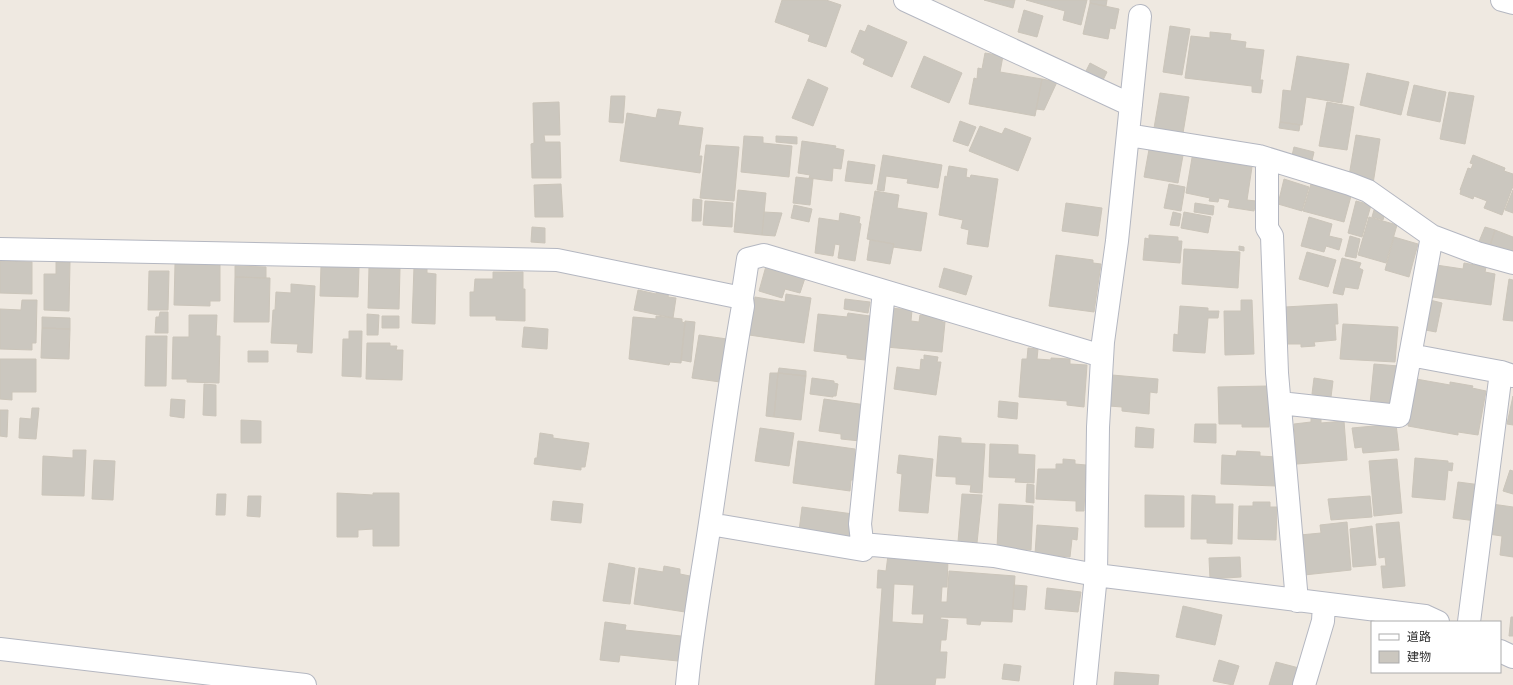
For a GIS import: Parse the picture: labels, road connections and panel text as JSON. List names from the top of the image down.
{
  "legend": ["道路", "建物"]
}
